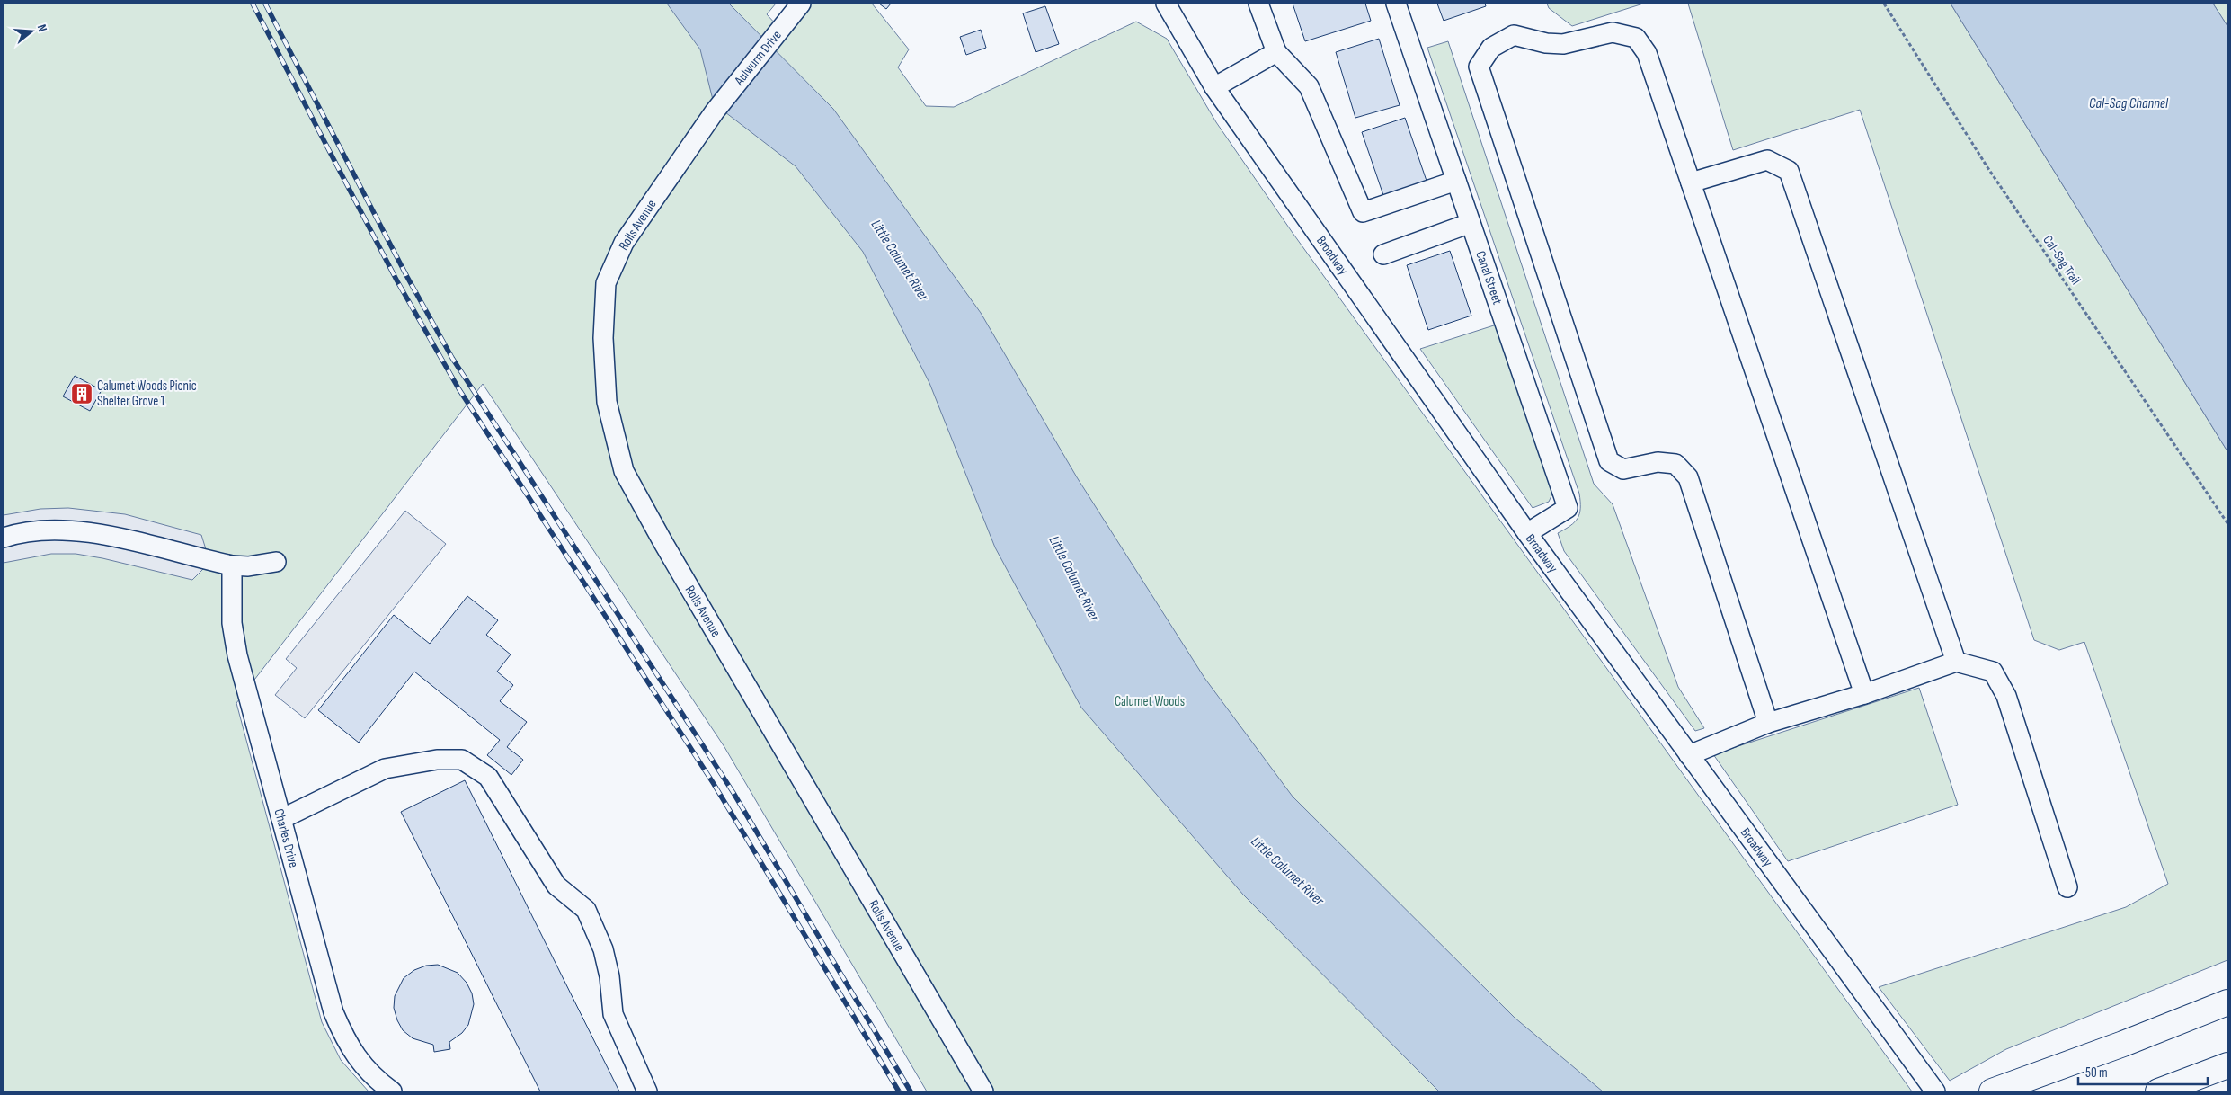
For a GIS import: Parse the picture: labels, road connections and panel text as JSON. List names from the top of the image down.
{
  "streets": {
    "street": [
      "Aulwurm Drive",
      "Rolls Avenue",
      "Broadway",
      "Canal Street",
      "Charles Drive"
    ],
    "path": ["Cal-Sag Trail"]
  },
  "crossings": [
    ["Aulwurm Drive", "Rolls Avenue"],
    ["Broadway", "Canal Street"]
  ],
  "water": ["Cal-Sag Channel", "Little Calumet River"],
  "parks": ["Calumet Woods"],
  "places": {
    "building": ["Calumet Woods Picnic Shelter Grove 1"]
  },
  "scale_bar": "50 m",
  "north": "right"
}
